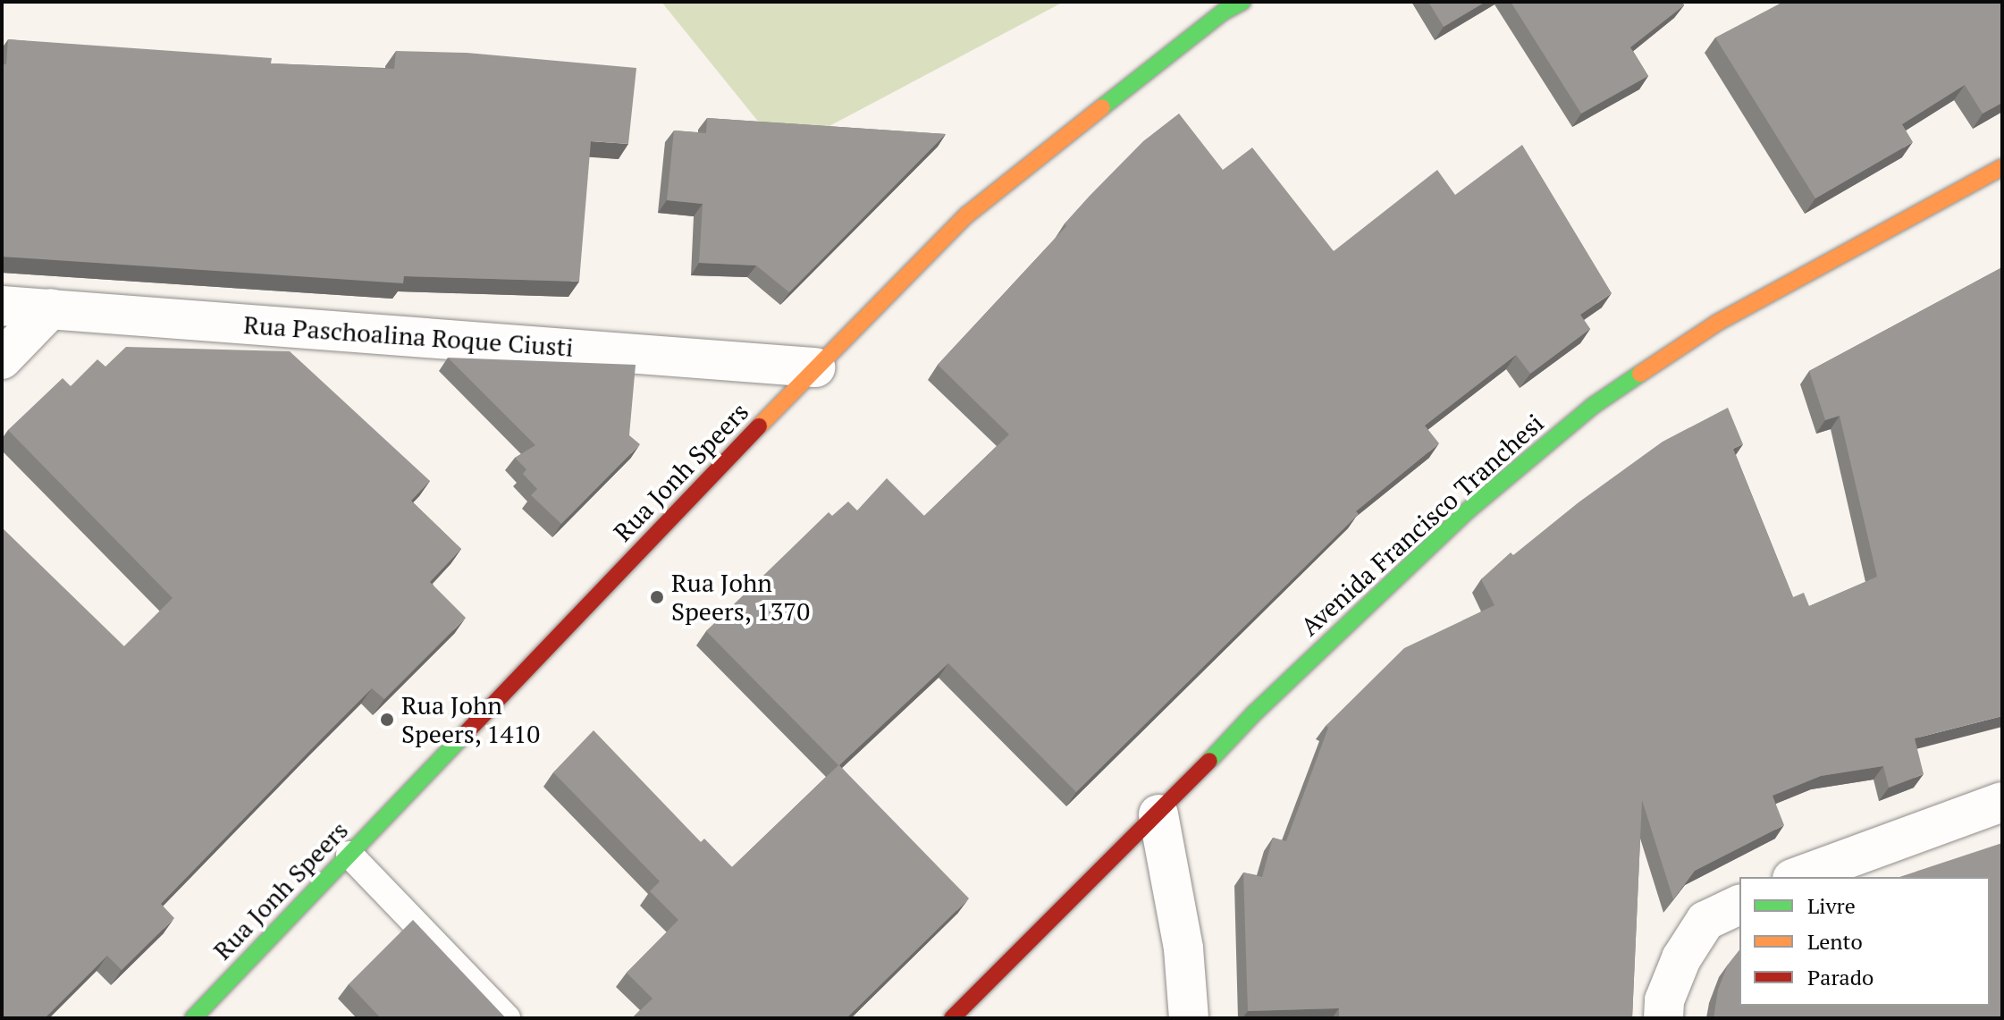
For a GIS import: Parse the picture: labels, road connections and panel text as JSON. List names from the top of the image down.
{
  "streets": {
    "main road": ["Rua Jonh Speers", "Avenida Francisco Tranchesi"],
    "street": ["Rua Paschoalina Roque Ciusti"]
  },
  "crossings": [
    ["Rua Paschoalina Roque Ciusti", "Rua Jonh Speers"]
  ],
  "places": ["Rua John Speers, 1370", "Rua John Speers, 1410"],
  "legend": ["Livre", "Lento", "Parado"]
}
